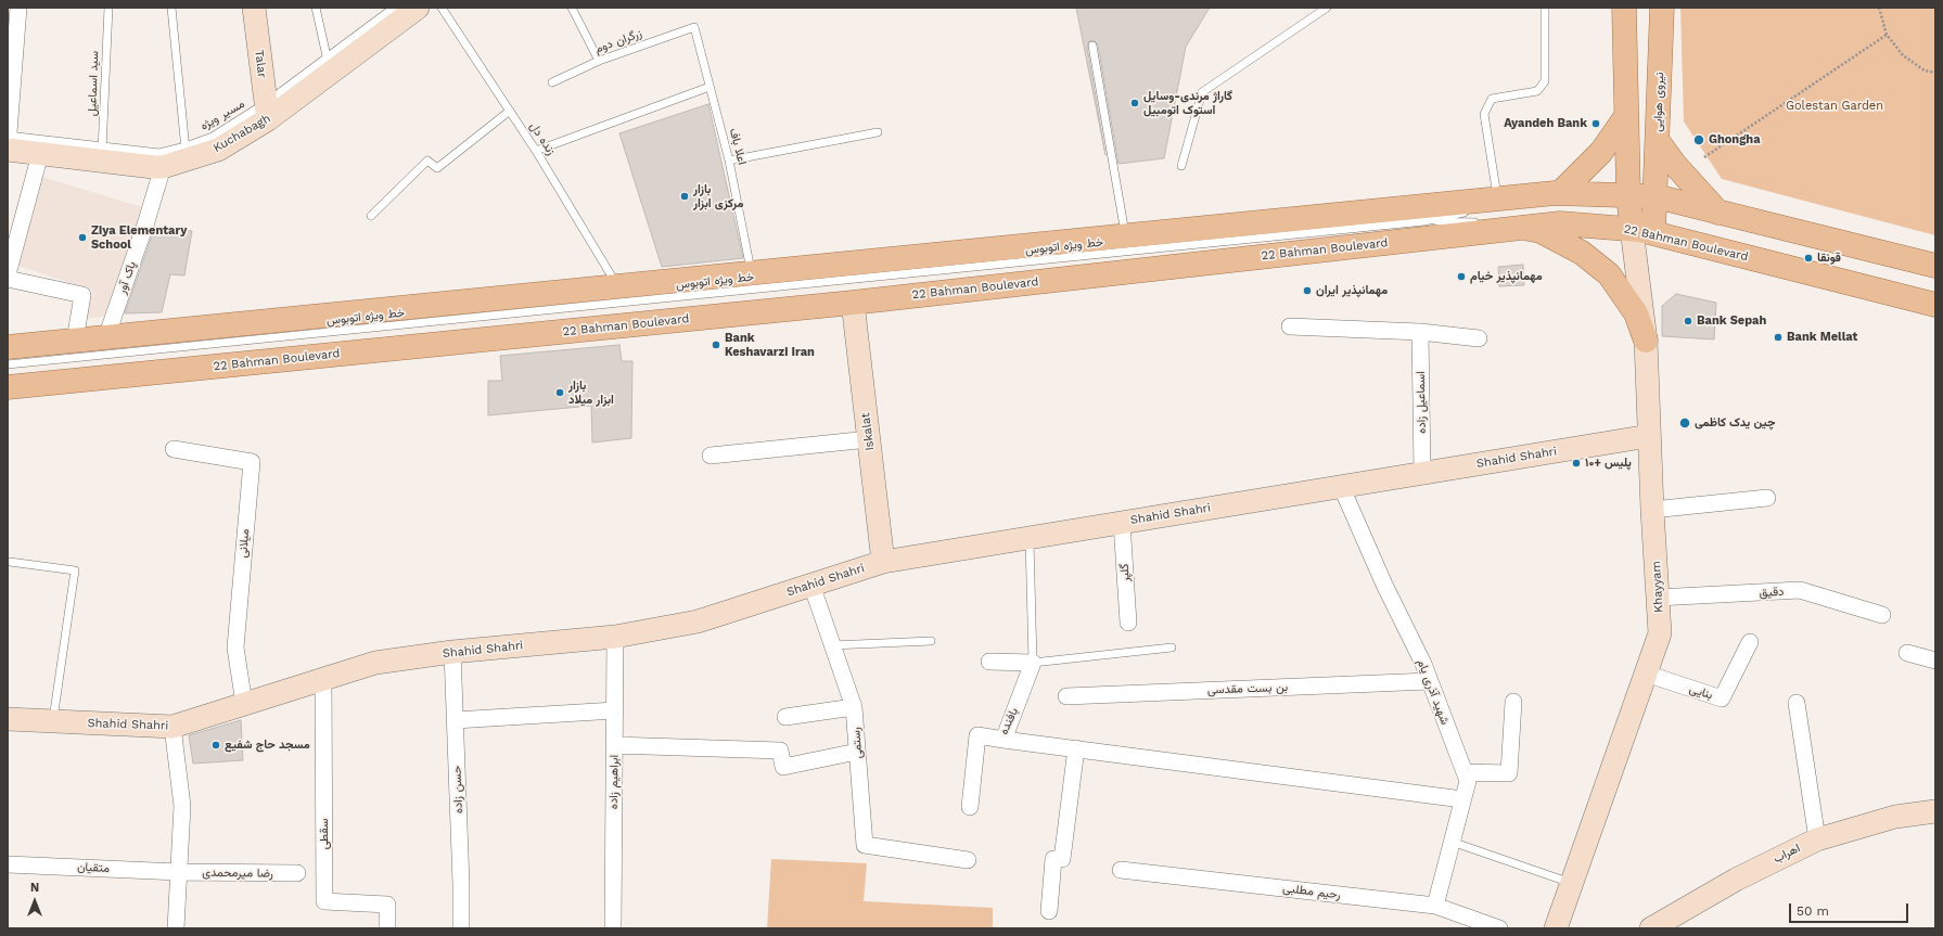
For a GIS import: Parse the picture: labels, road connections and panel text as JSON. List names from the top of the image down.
{
  "streets": {
    "main road": [
      "Talar",
      "نیروی هوایی",
      "Kuchabagh",
      "22 Bahman Boulevard",
      "Iskalat",
      "Shahid Shahri",
      "Khayyam",
      "اهراب"
    ],
    "street": [
      "پاک آور",
      "اسماعیل زاده",
      "میلانی",
      "گلپر",
      "دقیق",
      "بن بست مقدسی",
      "شهید آذری یام",
      "بنایی",
      "بافنده",
      "رستمی",
      "ابراهیم زاده",
      "حسن زاده",
      "سقطی",
      "متقیان",
      "رضا میرمحمدی",
      "رحیم مطلبی"
    ],
    "lane": [
      "زرگران دوم",
      "سید اسماعیل",
      "زنده دل",
      "اعلا باف",
      "خط ویژه اتوبوس"
    ]
  },
  "crossings": [
    ["زرگران دوم", "اعلا باف"],
    ["Talar", "Kuchabagh"],
    ["سید اسماعیل", "Kuchabagh"],
    ["نیروی هوایی", "22 Bahman Boulevard"],
    ["نیروی هوایی", "Khayyam"],
    ["Kuchabagh", "پاک آور"],
    ["22 Bahman Boulevard", "Iskalat"],
    ["22 Bahman Boulevard", "Khayyam"],
    ["اسماعیل زاده", "Shahid Shahri"],
    ["Iskalat", "Shahid Shahri"],
    ["Shahid Shahri", "میلانی"],
    ["Shahid Shahri", "گلپر"],
    ["Shahid Shahri", "Khayyam"],
    ["Shahid Shahri", "شهید آذری یام"],
    ["Shahid Shahri", "بافنده"],
    ["Shahid Shahri", "رستمی"],
    ["Shahid Shahri", "ابراهیم زاده"],
    ["Shahid Shahri", "حسن زاده"],
    ["Shahid Shahri", "سقطی"],
    ["Khayyam", "دقیق"],
    ["Khayyam", "بنایی"],
    ["بن بست مقدسی", "شهید آذری یام"],
    ["شهید آذری یام", "رحیم مطلبی"],
    ["متقیان", "رضا میرمحمدی"]
  ],
  "parks": ["Golestan Garden"],
  "places": [
    "گاراژ مرندی-وسایل استوک اتومبیل",
    "Ayandeh Bank",
    "Ghongha",
    "بازار مرکزی ابزار",
    "Ziya Elementary School",
    "قونقا",
    "مهمانپذیر خیام",
    "مهمانپذیر ایران",
    "Bank Sepah",
    "Bank Mellat",
    "Bank Keshavarzi Iran",
    "بازار ابزار میلاد",
    "چین یدک کاظمی",
    "پلیس +۱۰",
    "مسجد حاج شفیع"
  ],
  "scale_bar": "50 m",
  "north": "top"
}
